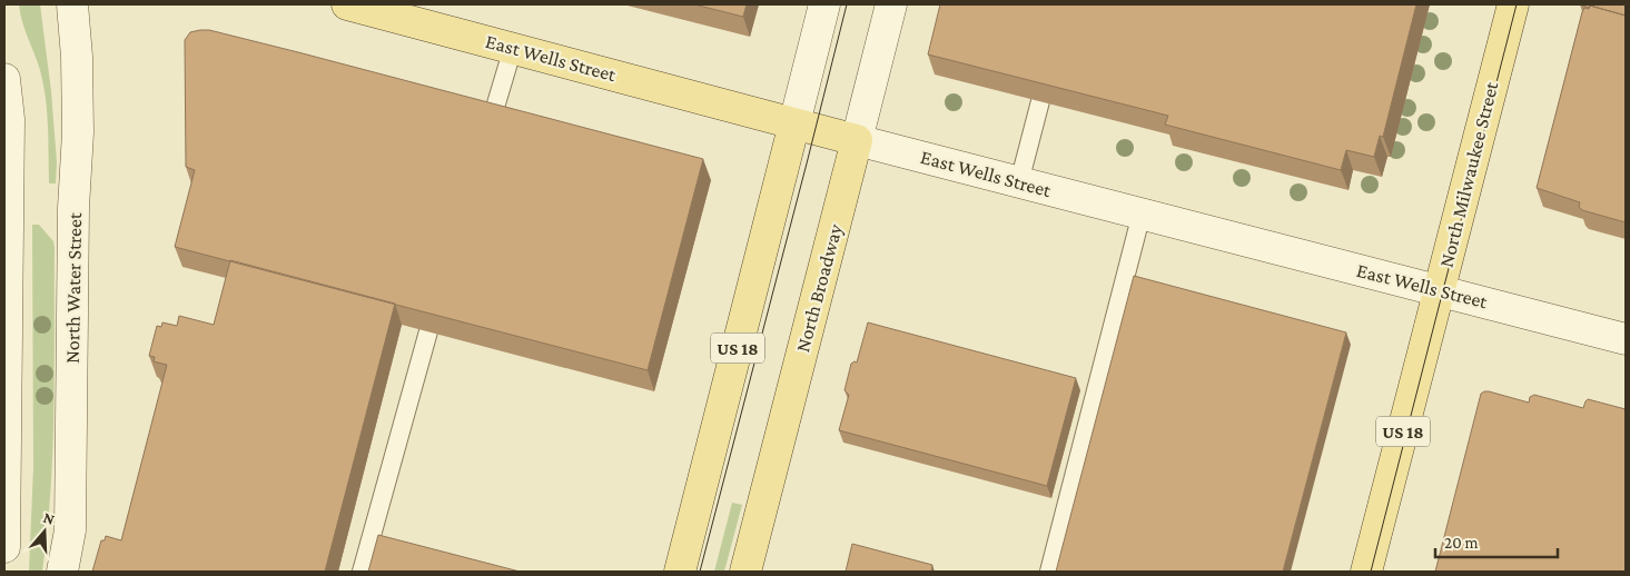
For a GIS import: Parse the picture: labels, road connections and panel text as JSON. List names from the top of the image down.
{
  "streets": {
    "main road": [
      "East Wells Street",
      "North Milwaukee Street",
      "North Water Street",
      "North Broadway",
      "US 18"
    ]
  },
  "crossings": [
    ["East Wells Street", "North Milwaukee Street"],
    ["East Wells Street", "North Broadway"],
    ["East Wells Street", "US 18"]
  ],
  "scale_bar": "20 m",
  "north": "top"
}
